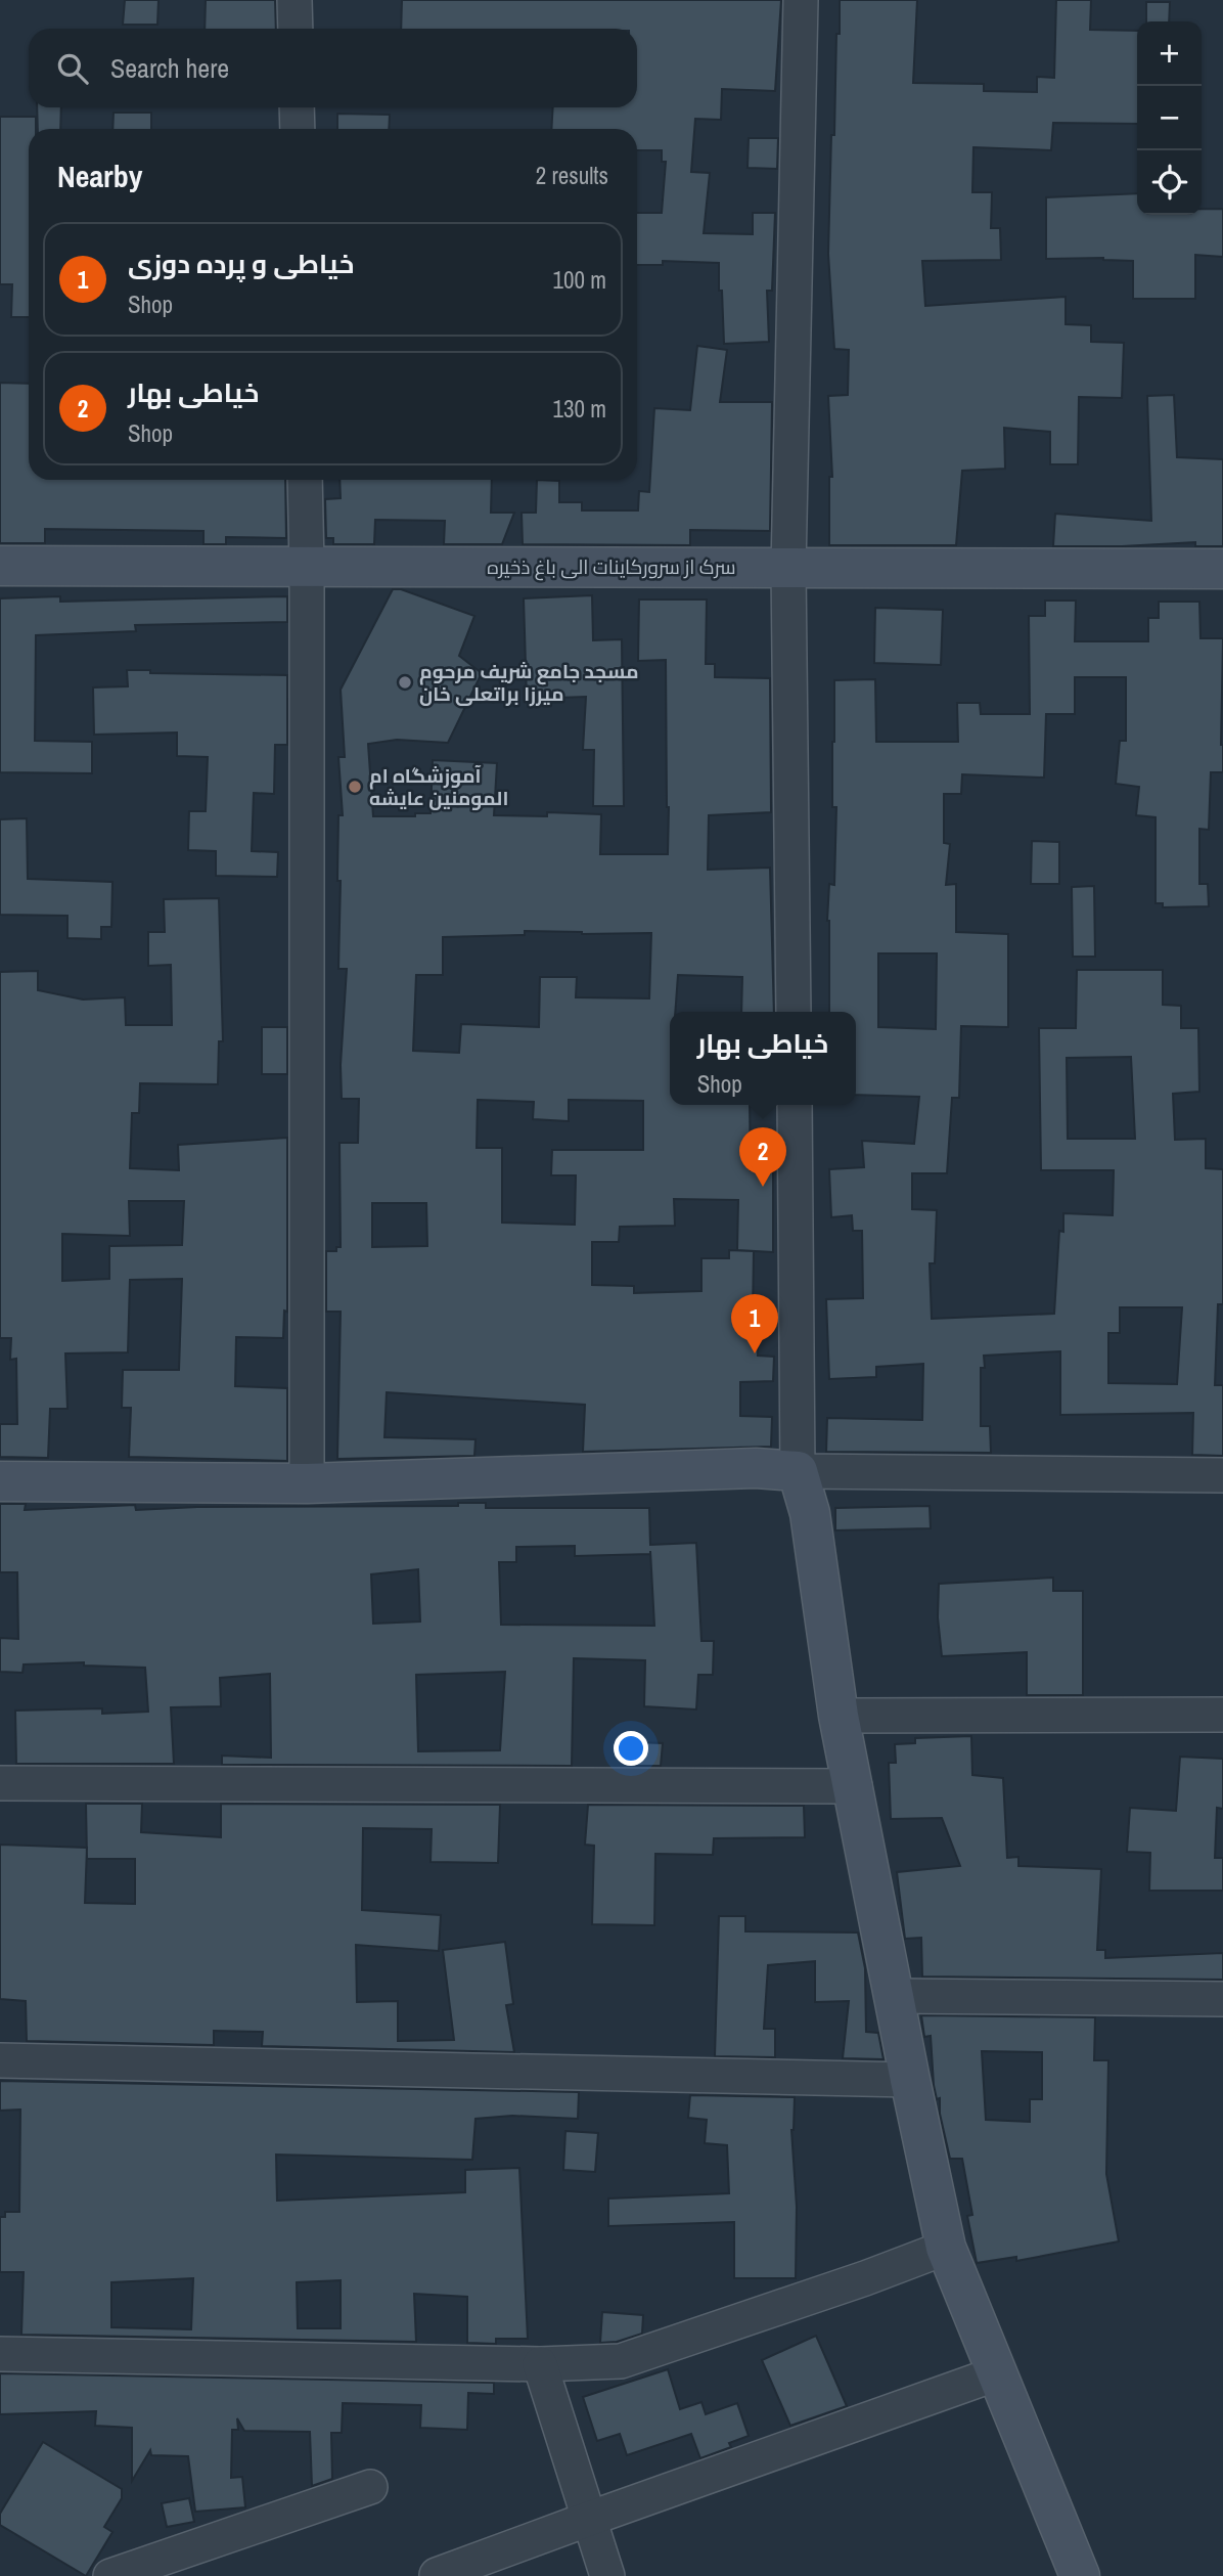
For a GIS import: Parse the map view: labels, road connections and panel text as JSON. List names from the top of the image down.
{
  "streets": {
    "street": ["سرک از سرورکاینات الی باغ ذخیره"]
  },
  "places": ["مسجد جامع شریف مرحوم میرزا براتعلی خان", "آموزشگاه ام المومنین عایشه"],
  "page": {
    "map_buttons": ["+", "−"],
    "search": "Search here",
    "heading": ["Nearby", "2 results"],
    "list": [
      {
        "mark": "1",
        "name": "خیاطی و پرده دوزی",
        "note": "Shop",
        "value": "100 m"
      },
      {
        "mark": "2",
        "name": "خیاطی بهار",
        "note": "Shop",
        "value": "130 m"
      }
    ],
    "popup": ["خیاطی بهار", "Shop"],
    "pins": ["2", "1"]
  }
}
